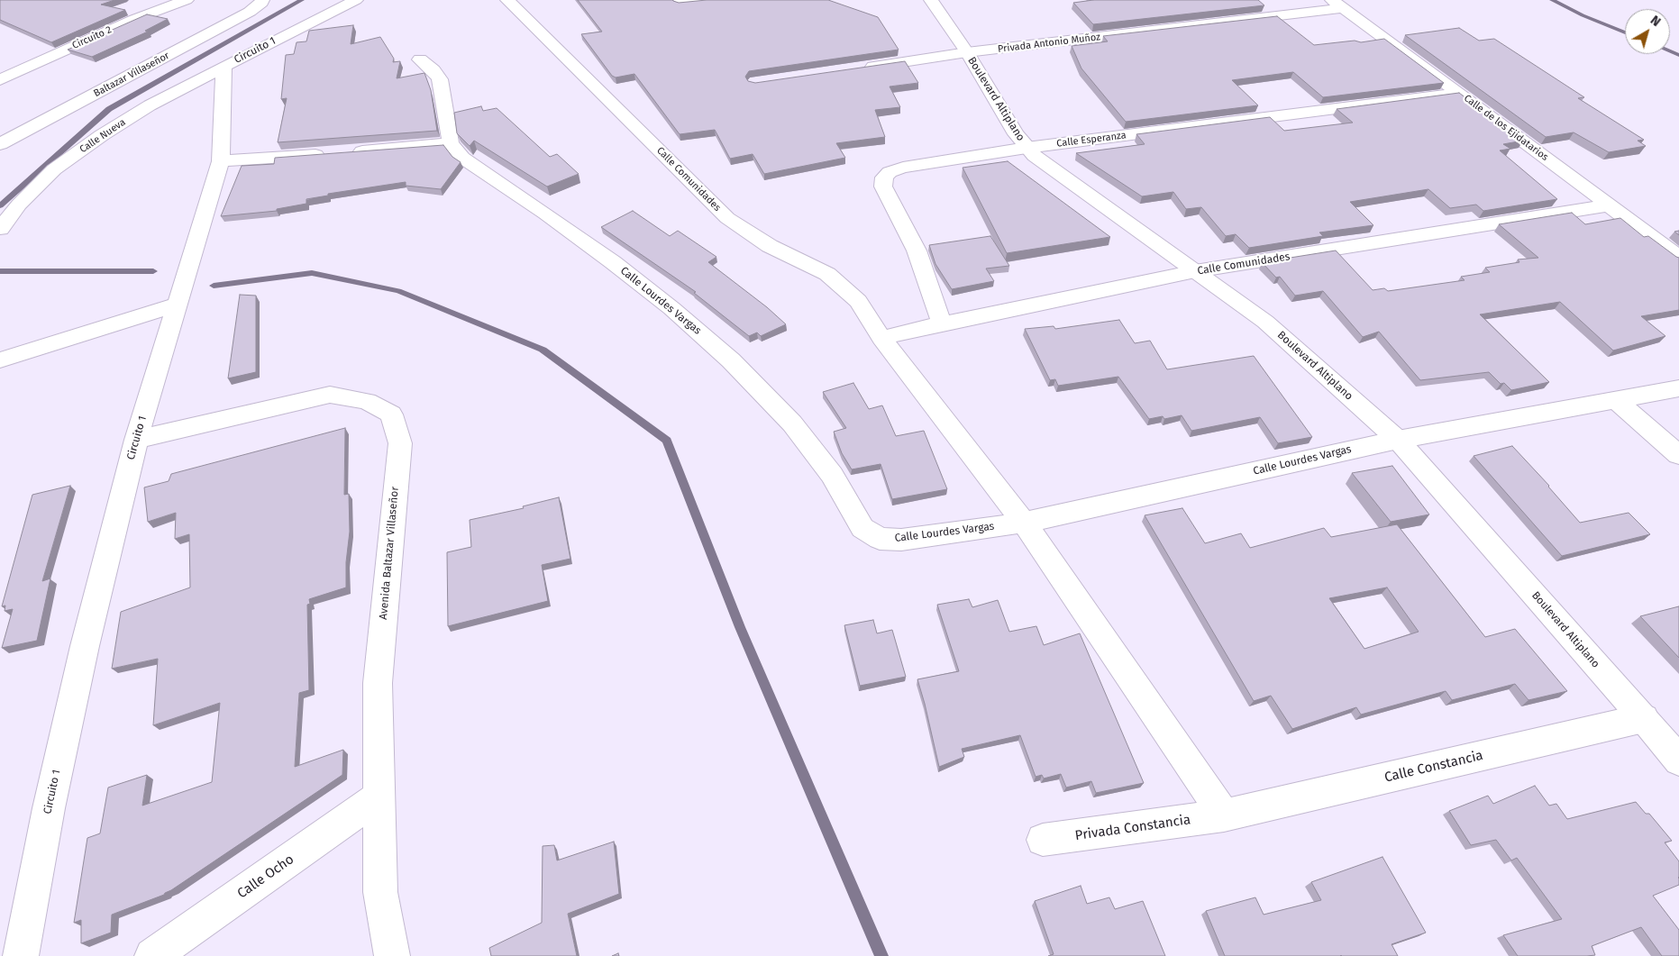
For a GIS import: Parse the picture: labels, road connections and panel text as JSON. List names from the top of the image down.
{
  "streets": {
    "street": [
      "Circuito 2",
      "Privada Antonio Muñoz",
      "Circuito 1",
      "Baltazar Villaseñor",
      "Boulevard Altiplano",
      "Calle de los Ejidatarios",
      "Calle Nueva",
      "Calle Esperanza",
      "Calle Comunidades",
      "Calle Lourdes Vargas",
      "Avenida Baltazar Villaseñor",
      "Calle Constancia",
      "Privada Constancia",
      "Calle Ocho"
    ]
  },
  "crossings": [
    ["Privada Antonio Muñoz", "Boulevard Altiplano"],
    ["Privada Antonio Muñoz", "Calle de los Ejidatarios"],
    ["Circuito 1", "Calle Nueva"],
    ["Circuito 1", "Avenida Baltazar Villaseñor"],
    ["Boulevard Altiplano", "Calle Esperanza"],
    ["Boulevard Altiplano", "Calle Comunidades"],
    ["Boulevard Altiplano", "Calle Lourdes Vargas"],
    ["Boulevard Altiplano", "Calle Constancia"],
    ["Calle de los Ejidatarios", "Calle Esperanza"],
    ["Calle de los Ejidatarios", "Calle Comunidades"],
    ["Calle Esperanza", "Calle Comunidades"],
    ["Calle Comunidades", "Calle Lourdes Vargas"],
    ["Calle Comunidades", "Calle Constancia"],
    ["Calle Comunidades", "Privada Constancia"],
    ["Avenida Baltazar Villaseñor", "Calle Ocho"],
    ["Calle Constancia", "Privada Constancia"]
  ],
  "north": "top right"
}
